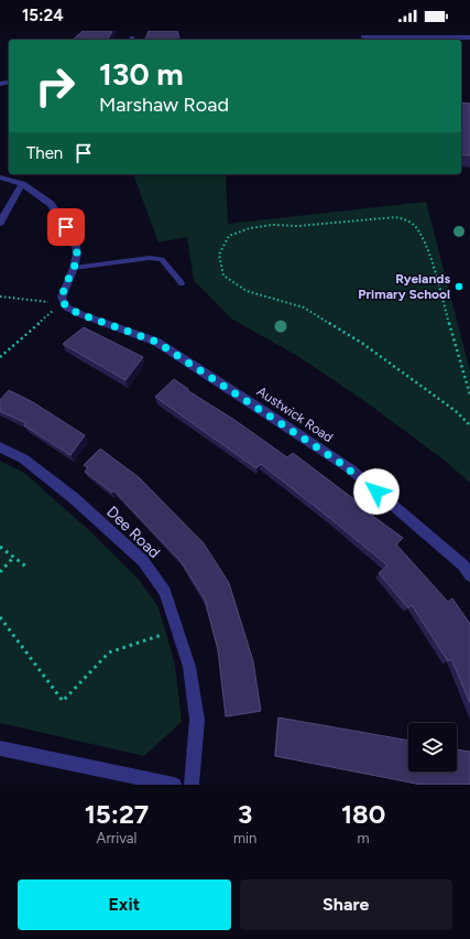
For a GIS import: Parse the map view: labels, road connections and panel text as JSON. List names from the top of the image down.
{
  "streets": {
    "street": ["Austwick Road", "Dee Road"]
  },
  "places": ["Ryelands Primary School"],
  "page": {
    "status": "15:24",
    "turn": ["130 m", "Marshaw Road"],
    "then": "Then",
    "eta": [
      "15:27",
      "Arrival",
      "3",
      "min",
      "180",
      "m"
    ],
    "buttons": ["Exit", "Share"]
  }
}
